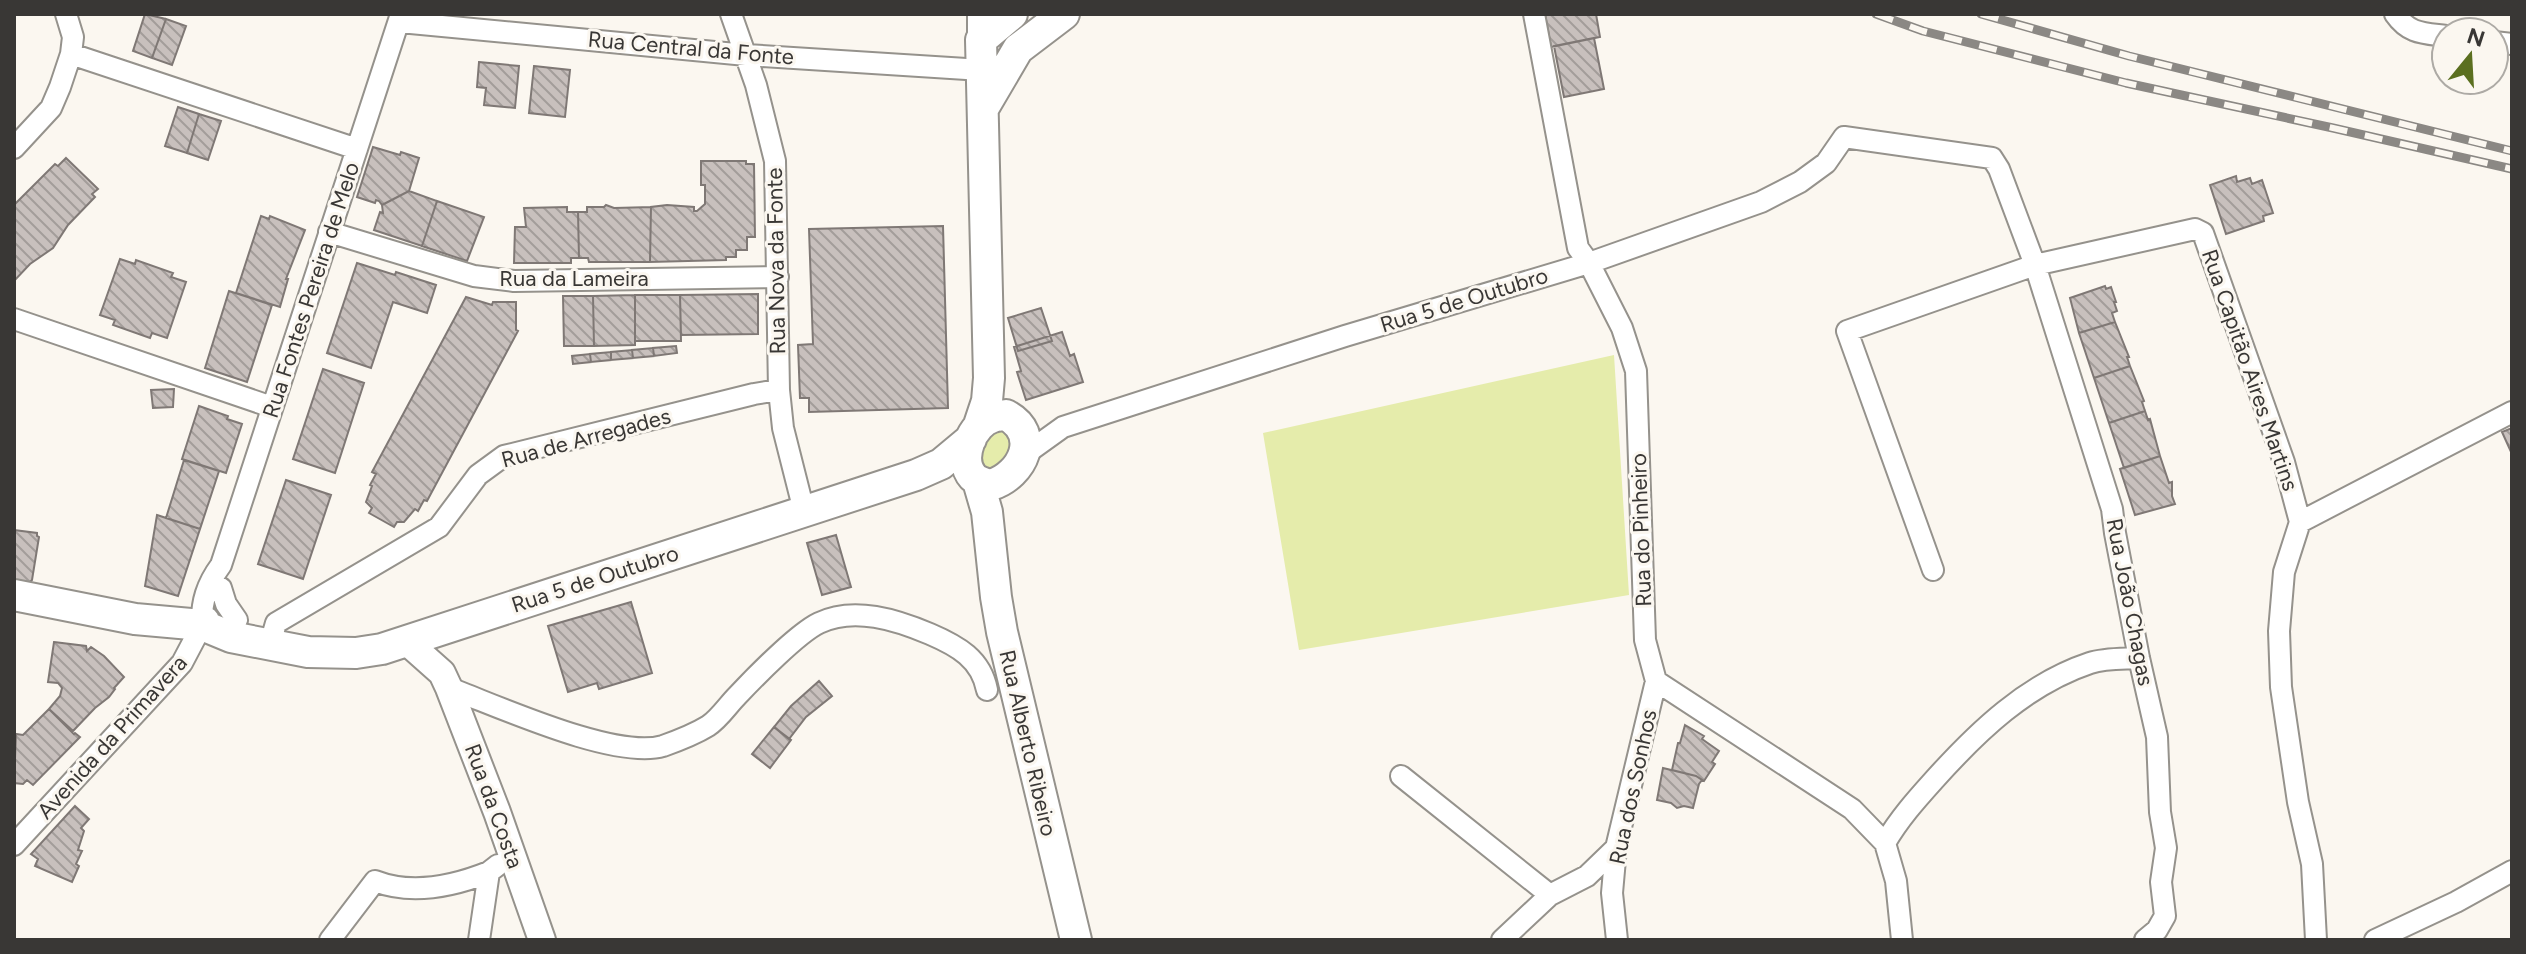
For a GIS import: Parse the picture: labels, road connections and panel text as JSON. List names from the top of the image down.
{
  "streets": {
    "main road": ["Rua 5 de Outubro", "Rua Alberto Ribeiro"],
    "street": [
      "Rua Central da Fonte",
      "Rua Nova da Fonte",
      "Rua da Lameira",
      "Rua Fontes Pereira de Melo",
      "Rua Capitão Aires Martins",
      "Rua de Arregades",
      "Rua do Pinheiro",
      "Rua João Chagas",
      "Avenida da Primavera",
      "Rua dos Sonhos",
      "Rua da Costa"
    ]
  },
  "crossings": [
    ["Rua Central da Fonte", "Rua Nova da Fonte"],
    ["Rua Central da Fonte", "Rua Fontes Pereira de Melo"],
    ["Rua Nova da Fonte", "Rua da Lameira"],
    ["Rua Nova da Fonte", "Rua 5 de Outubro"],
    ["Rua Nova da Fonte", "Rua de Arregades"],
    ["Rua da Lameira", "Rua Fontes Pereira de Melo"],
    ["Rua Fontes Pereira de Melo", "Rua 5 de Outubro"],
    ["Rua Fontes Pereira de Melo", "Avenida da Primavera"],
    ["Rua 5 de Outubro", "Rua Capitão Aires Martins"],
    ["Rua 5 de Outubro", "Rua de Arregades"],
    ["Rua 5 de Outubro", "Rua do Pinheiro"],
    ["Rua 5 de Outubro", "Rua João Chagas"],
    ["Rua 5 de Outubro", "Avenida da Primavera"],
    ["Rua 5 de Outubro", "Rua Alberto Ribeiro"],
    ["Rua 5 de Outubro", "Rua da Costa"],
    ["Rua Capitão Aires Martins", "Rua João Chagas"],
    ["Rua do Pinheiro", "Rua dos Sonhos"]
  ],
  "north": "top"
}
